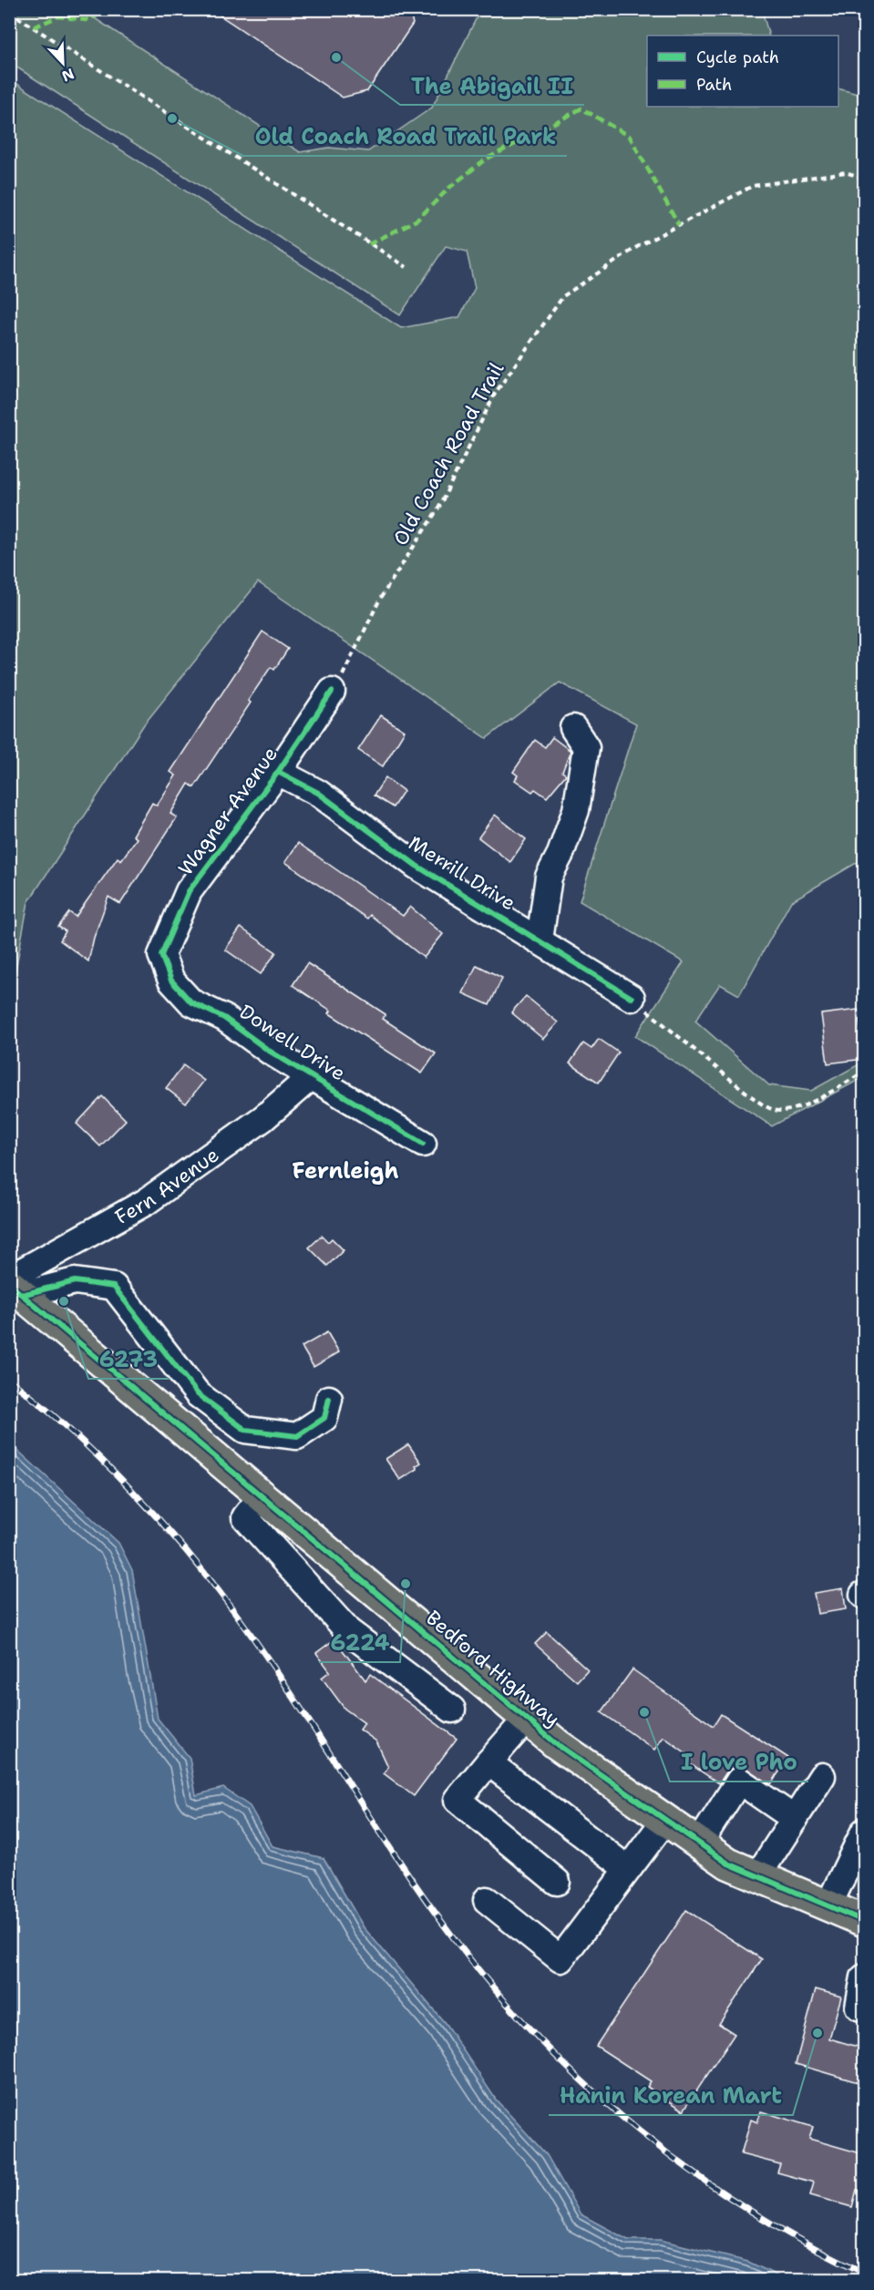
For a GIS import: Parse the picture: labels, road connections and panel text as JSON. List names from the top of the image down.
{
  "streets": {
    "main road": ["Bedford Highway"],
    "street": [
      "Wagner Avenue",
      "Merrill Drive",
      "Dowell Drive",
      "Fern Avenue"
    ],
    "path": ["Old Coach Road Trail"]
  },
  "crossings": [
    ["Old Coach Road Trail", "Wagner Avenue"],
    ["Wagner Avenue", "Merrill Drive"],
    ["Wagner Avenue", "Dowell Drive"],
    ["Dowell Drive", "Fern Avenue"],
    ["Fern Avenue", "Bedford Highway"]
  ],
  "districts": ["Fernleigh"],
  "places": [
    "The Abigail II",
    "Old Coach Road Trail Park",
    "6273",
    "6224",
    "I love Pho",
    "Hanin Korean Mart"
  ],
  "legend": ["Cycle path", "Path"],
  "north": "bottom right"
}
